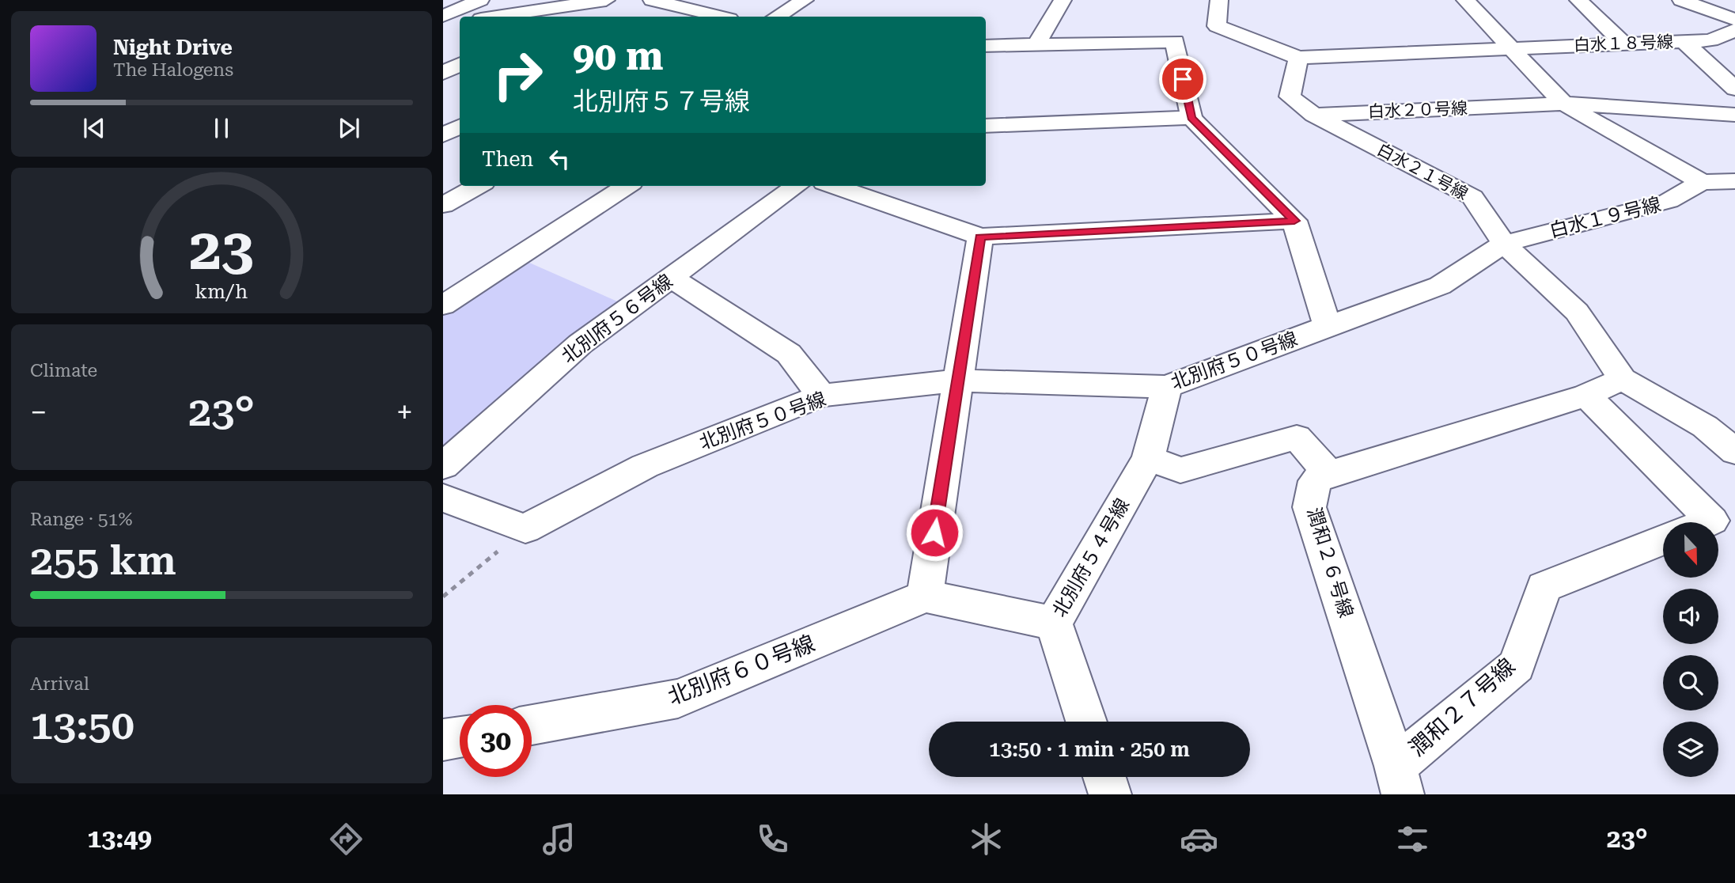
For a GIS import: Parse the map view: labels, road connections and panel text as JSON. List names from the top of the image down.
{
  "streets": {
    "street": [
      "白水１８号線",
      "白水２０号線",
      "白水２１号線",
      "白水１９号線",
      "北別府５６号線",
      "北別府５０号線",
      "北別府５４号線",
      "潤和２６号線",
      "北別府６０号線",
      "潤和２７号線"
    ]
  },
  "crossings": [
    ["白水２０号線", "白水２１号線"],
    ["白水２１号線", "白水１９号線"],
    ["白水２１号線", "北別府５０号線"],
    ["白水１９号線", "北別府５０号線"],
    ["北別府５０号線", "北別府５４号線"],
    ["潤和２６号線", "潤和２７号線"]
  ],
  "north": "bottom",
  "page": {
    "turn": ["90 m", "北別府５７号線"],
    "song": ["Night Drive", "The Halogens"],
    "then": "Then",
    "tile": [
      "Climate",
      ["Range · 51%", "255 km"],
      ["Arrival", "13:50"]
    ],
    "heat": ["−", "23°", "+"],
    "limit": "30",
    "trip": "13:50 · 1 min · 250 m",
    "tabs": ["13:49", "23°"],
    "gauge": ["23", "km/h"]
  }
}
